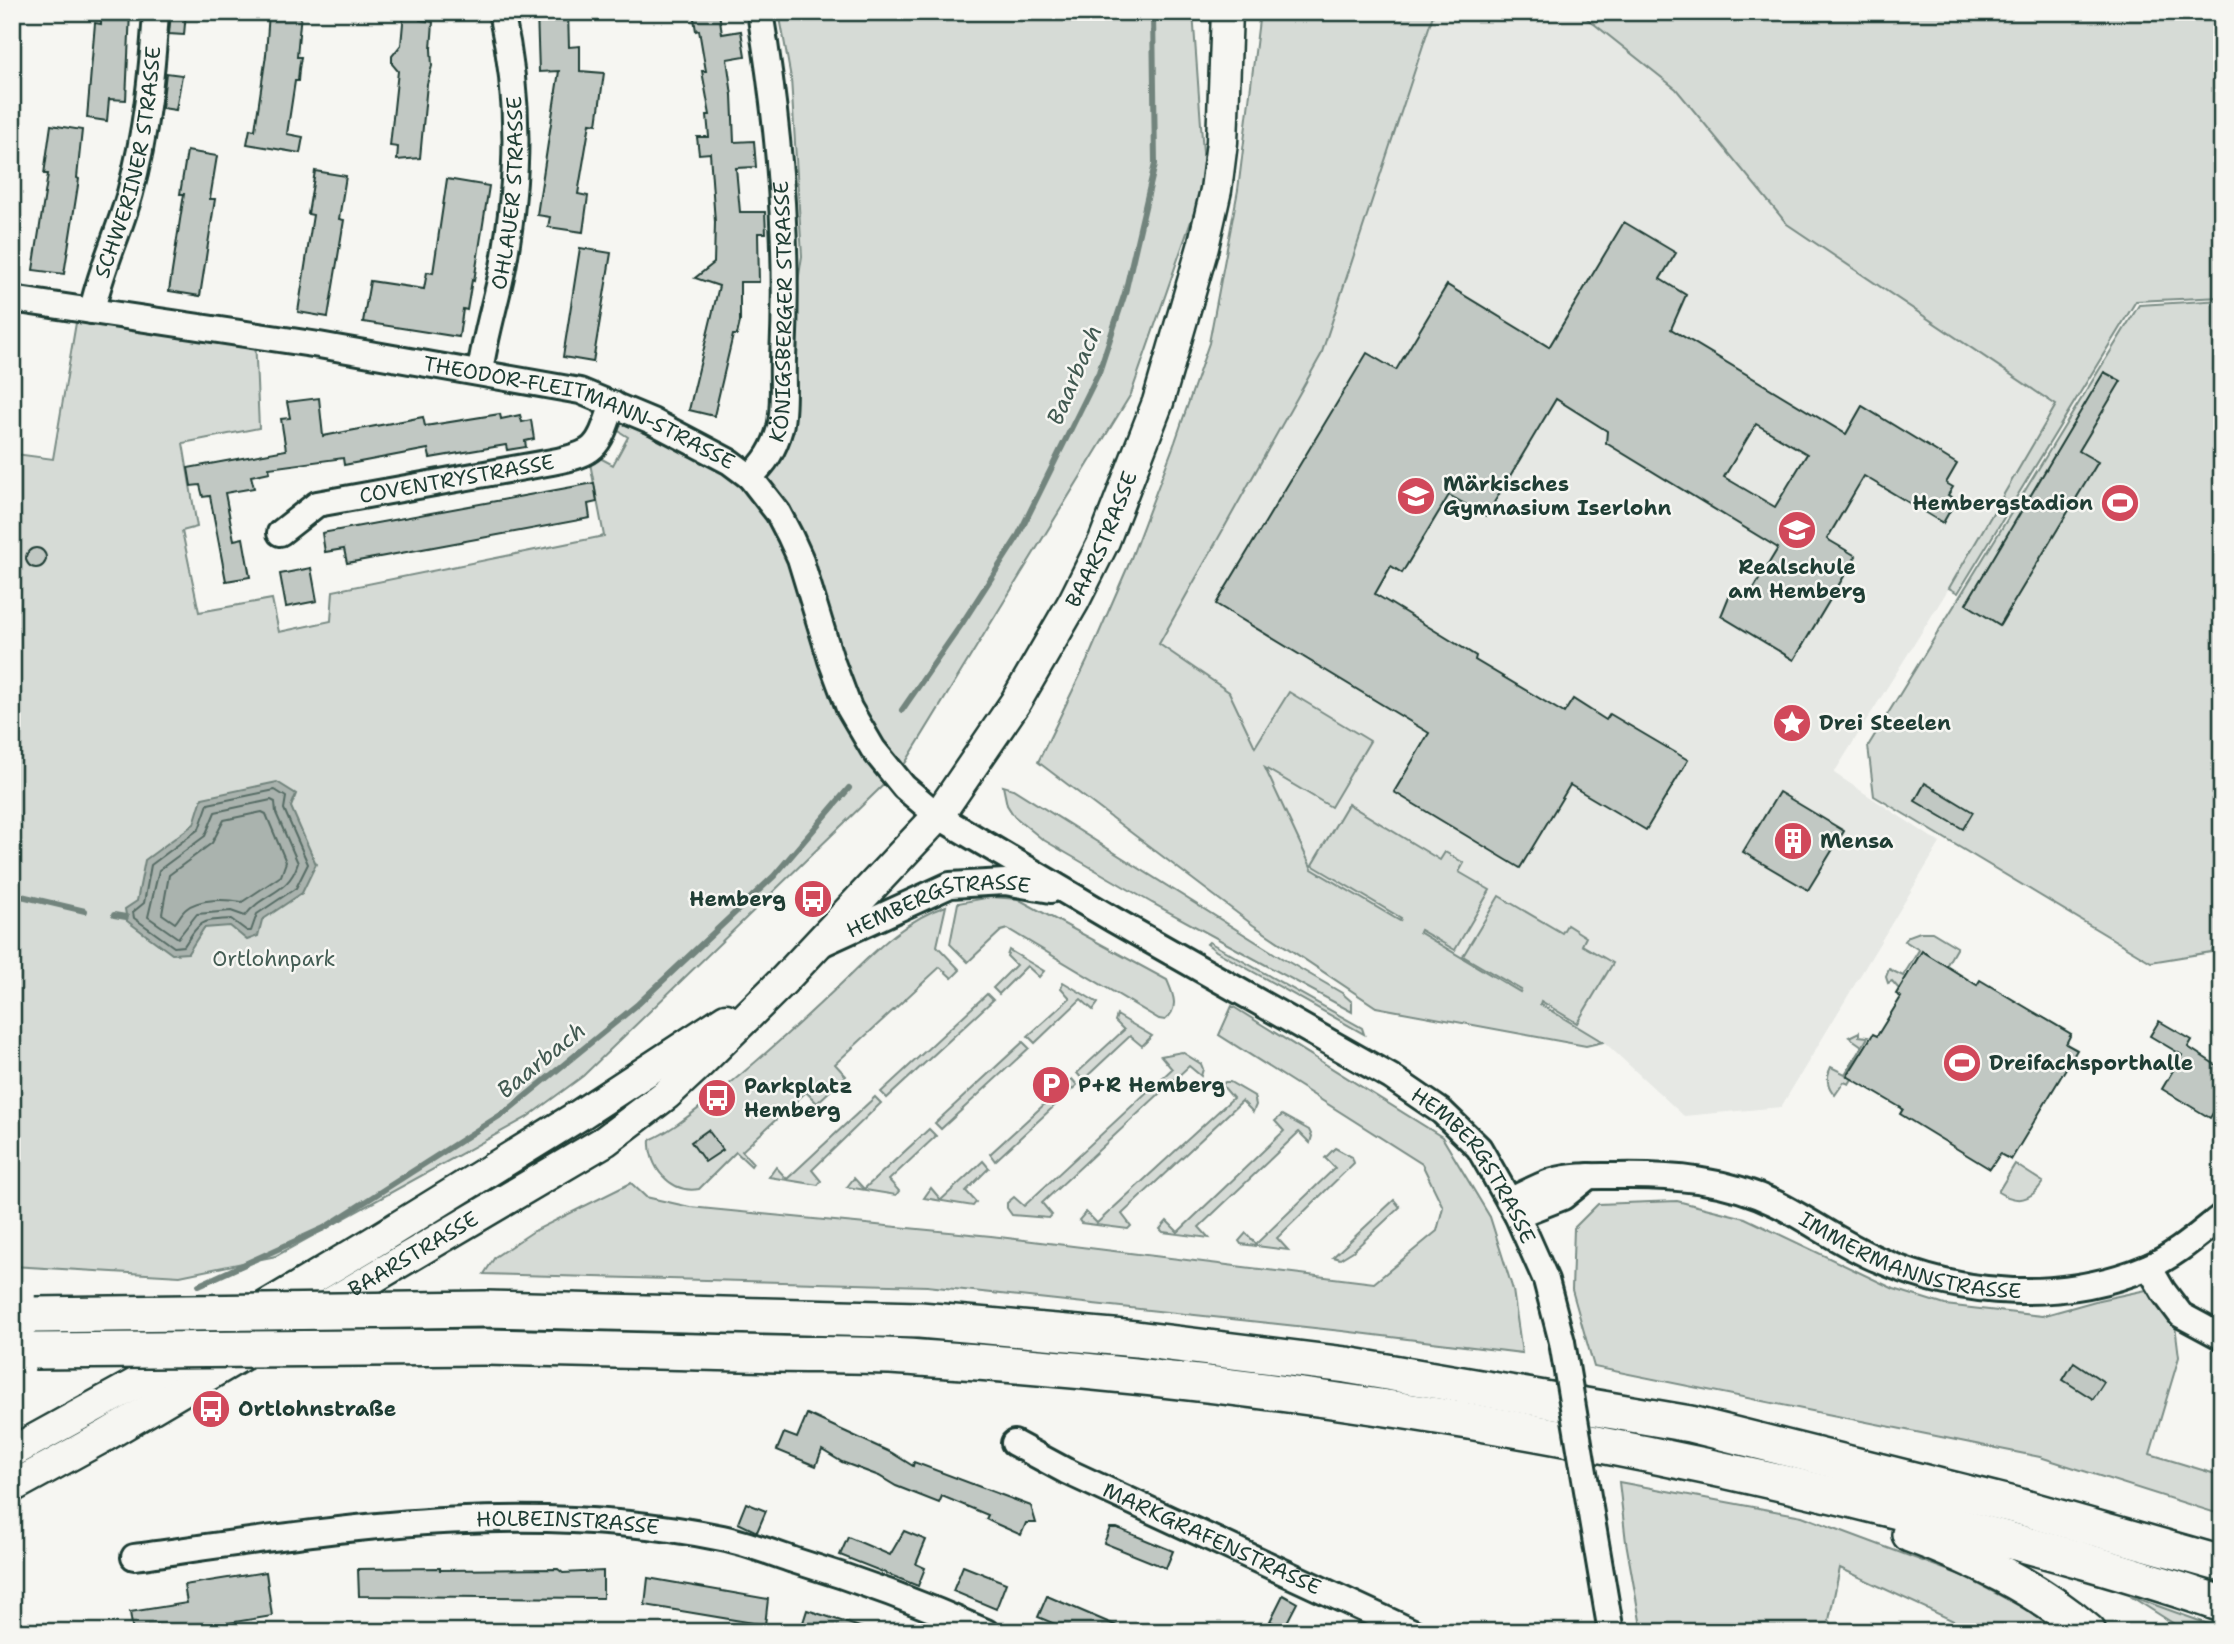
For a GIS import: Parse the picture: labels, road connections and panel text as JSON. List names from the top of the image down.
{
  "streets": {
    "main road": ["BAARSTRASSE"],
    "street": [
      "SCHWERINER STRASSE",
      "OHLAUER STRASSE",
      "KÖNIGSBERGER STRASSE",
      "THEODOR-FLEITMANN-STRASSE",
      "COVENTRYSTRASSE",
      "HEMBERGSTRASSE",
      "IMMERMANNSTRASSE",
      "HOLBEINSTRASSE",
      "MARKGRAFENSTRASSE"
    ]
  },
  "crossings": [
    ["SCHWERINER STRASSE", "THEODOR-FLEITMANN-STRASSE"],
    ["OHLAUER STRASSE", "THEODOR-FLEITMANN-STRASSE"],
    ["KÖNIGSBERGER STRASSE", "THEODOR-FLEITMANN-STRASSE"],
    ["THEODOR-FLEITMANN-STRASSE", "COVENTRYSTRASSE"],
    ["THEODOR-FLEITMANN-STRASSE", "BAARSTRASSE"],
    ["THEODOR-FLEITMANN-STRASSE", "HEMBERGSTRASSE"],
    ["BAARSTRASSE", "HEMBERGSTRASSE"],
    ["HEMBERGSTRASSE", "IMMERMANNSTRASSE"]
  ],
  "water": ["Baarbach"],
  "parks": ["Ortlohnpark"],
  "places": {
    "school or university": ["Märkisches Gymnasium Iserlohn", "Realschule am Hemberg"],
    "sports": ["Hembergstadion", "Dreifachsporthalle"],
    "place": ["Drei Steelen"],
    "building": ["Mensa"],
    "bus stop": ["Hemberg", "Parkplatz Hemberg", "Ortlohnstraße"],
    "parking": ["P+R Hemberg"]
  }
}
